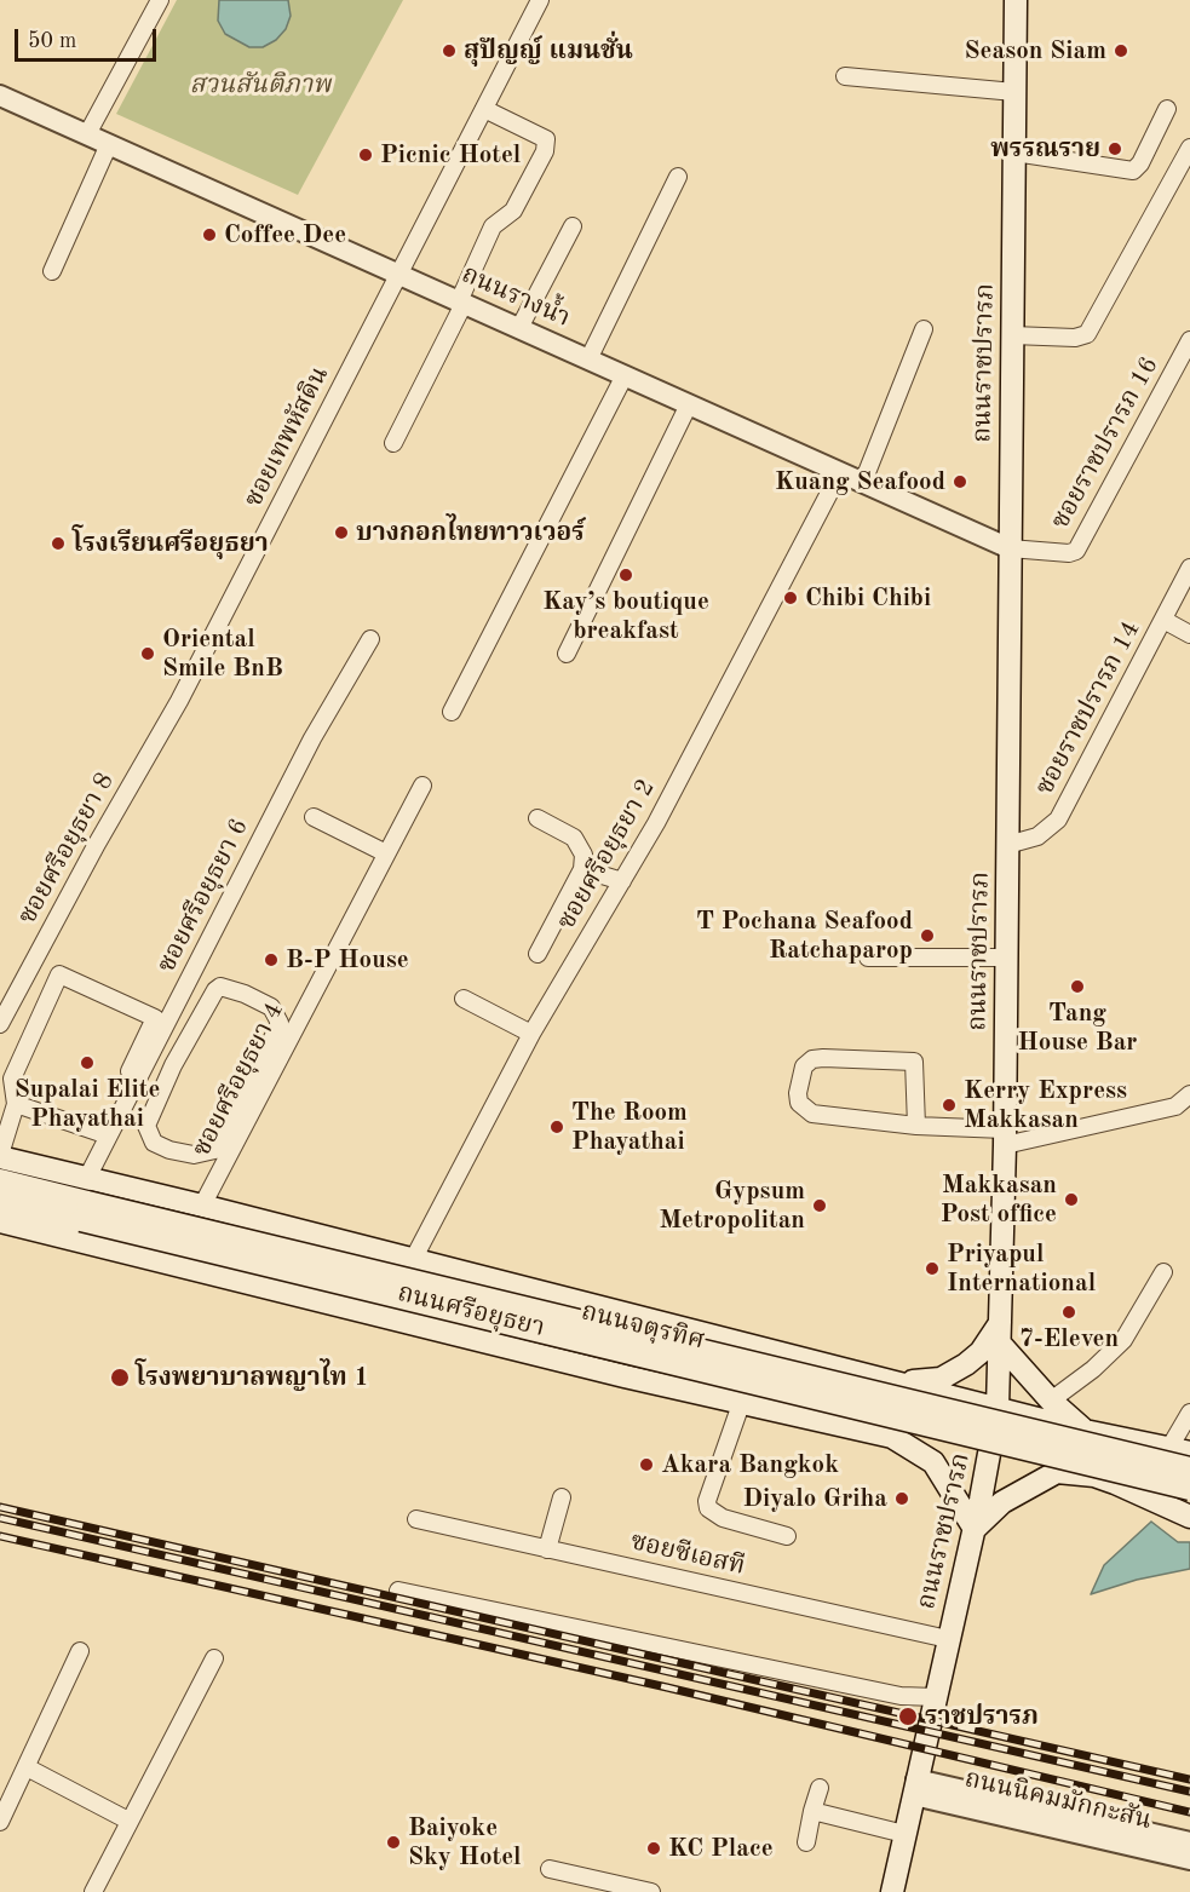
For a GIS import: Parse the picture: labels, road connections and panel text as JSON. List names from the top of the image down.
{
  "streets": {
    "main road": ["ถนนราชปรารภ", "ถนนศรีอยุธยา", "ถนนจตุรทิศ"],
    "street": [
      "ถนนรางน้ำ",
      "ซอยเทพหัสดิน",
      "ซอยราชปรารภ 16",
      "ซอยราชปรารภ 14",
      "ซอยศรีอยุธยา 8",
      "ซอยศรีอยุธยา 2",
      "ซอยศรีอยุธยา 6",
      "ซอยศรีอยุธยา 4",
      "ซอยซีเอสที",
      "ถนนนิคมมักกะสัน"
    ]
  },
  "crossings": [
    ["ถนนรางน้ำ", "ถนนราชปรารภ"],
    ["ถนนรางน้ำ", "ซอยเทพหัสดิน"],
    ["ถนนรางน้ำ", "ซอยราชปรารภ 16"],
    ["ถนนรางน้ำ", "ซอยศรีอยุธยา 2"],
    ["ถนนราชปรารภ", "ซอยราชปรารภ 16"],
    ["ถนนราชปรารภ", "ซอยราชปรารภ 14"],
    ["ถนนราชปรารภ", "ถนนศรีอยุธยา"],
    ["ถนนราชปรารภ", "ซอยซีเอสที"],
    ["ถนนราชปรารภ", "ถนนนิคมมักกะสัน"],
    ["ซอยเทพหัสดิน", "ซอยศรีอยุธยา 8"],
    ["ซอยศรีอยุธยา 2", "ถนนศรีอยุธยา"],
    ["ซอยศรีอยุธยา 6", "ถนนศรีอยุธยา"],
    ["ซอยศรีอยุธยา 4", "ถนนศรีอยุธยา"]
  ],
  "parks": ["สวนสันติภาพ"],
  "places": [
    "สุปัญญ์ แมนชั่น",
    "Season Siam",
    "พรรณราย",
    "Picnic Hotel",
    "Coffee Dee",
    "Kuang Seafood",
    "บางกอกไทยทาวเวอร์",
    "โรงเรียนศรีอยุธยา",
    "Kay’s boutique breakfast",
    "Chibi Chibi",
    "Oriental Smile BnB",
    "T Pochana Seafood Ratchaparop",
    "B-P House",
    "Tang House Bar",
    "Supalai Elite Phayathai",
    "Kerry Express Makkasan",
    "The Room Phayathai",
    "Makkasan Post office",
    "Gypsum Metropolitan",
    "Priyapul International",
    "7-Eleven",
    "โรงพยาบาลพญาไท 1",
    "Akara Bangkok",
    "Diyalo Griha",
    "ราชปรารภ",
    "Baiyoke Sky Hotel",
    "KC Place"
  ],
  "scale_bar": "50 m"
}
